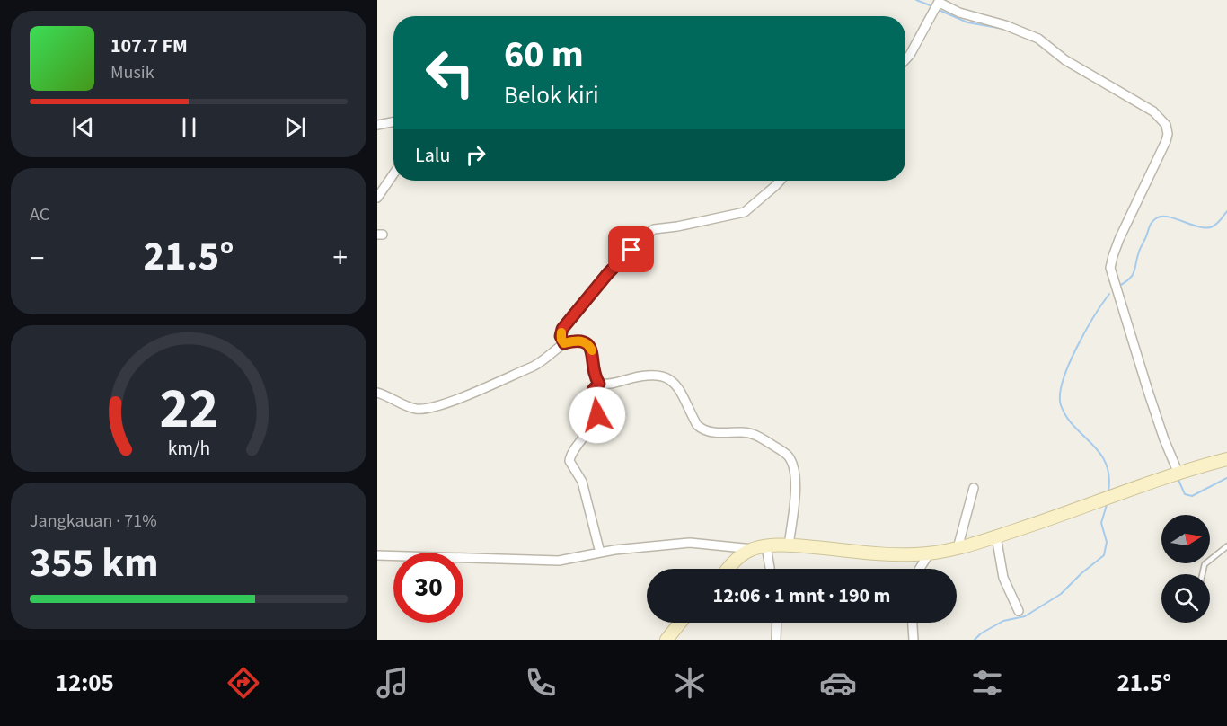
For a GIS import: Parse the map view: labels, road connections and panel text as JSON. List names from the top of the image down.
{
  "north": "right",
  "page": {
    "turn": ["60 m", "Belok kiri"],
    "song": ["107.7 FM", "Musik"],
    "then": "Lalu",
    "tile": [
      "AC",
      ["Jangkauan · 71%", "355 km"]
    ],
    "heat": ["−", "21.5°", "+"],
    "limit": "30",
    "trip": "12:06 · 1 mnt · 190 m",
    "tabs": ["12:05", "21.5°"],
    "gauge": ["22", "km/h"]
  }
}
